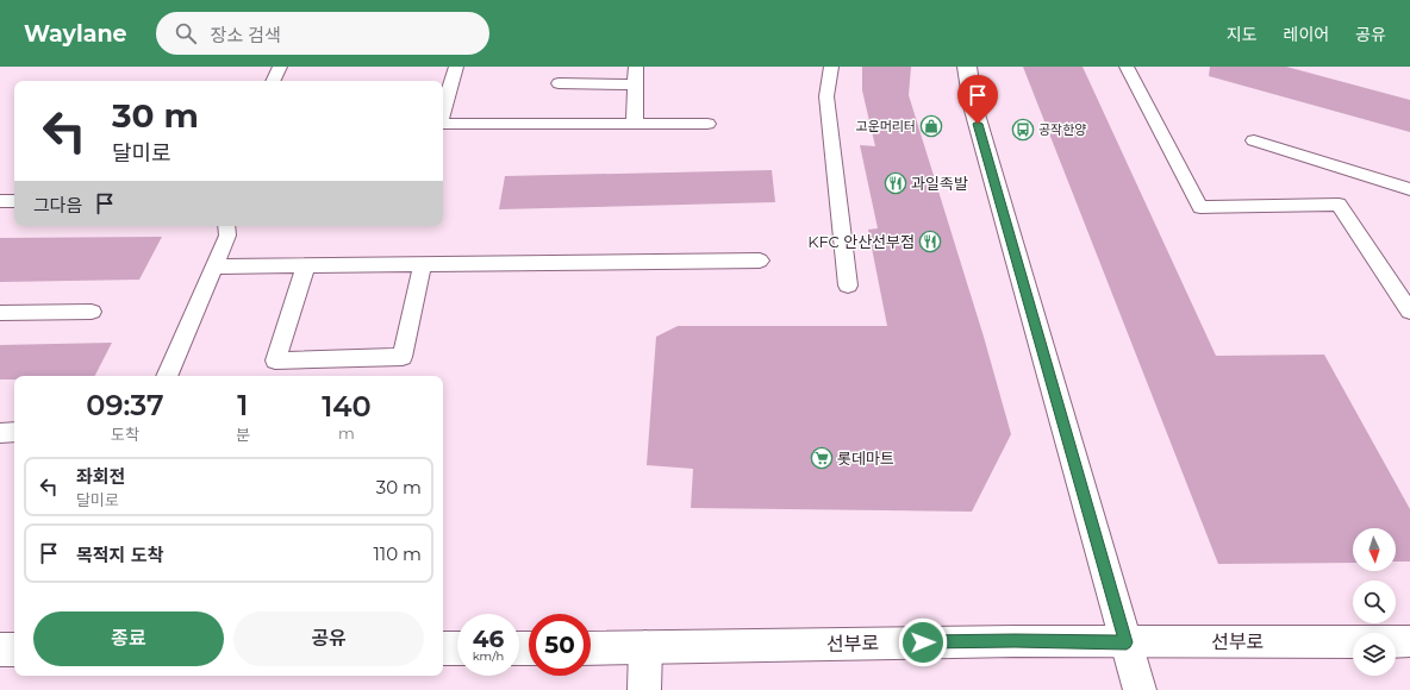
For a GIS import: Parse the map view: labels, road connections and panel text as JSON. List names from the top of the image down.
{
  "streets": {
    "street": ["선부로"]
  },
  "places": {
    "shop": ["고운머리터"],
    "bus stop": ["공작한양"],
    "restaurant": ["과일족발", "KFC 안산선부점"],
    "supermarket": ["롯데마트"]
  },
  "north": "bottom",
  "page": {
    "header": "Waylane",
    "search": "장소 검색",
    "nav": ["지도", "레이어", "공유"],
    "turn": ["30 m", "달미로"],
    "then": "그다음",
    "eta": [
      "09:37",
      "도착",
      "1",
      "분",
      "140",
      "m"
    ],
    "list": [
      {
        "name": "좌회전",
        "note": "달미로",
        "value": "30 m"
      },
      {
        "name": "목적지 도착",
        "value": "110 m"
      }
    ],
    "buttons": ["종료", "공유"],
    "speed": "46 km/h",
    "limit": "50"
  }
}
